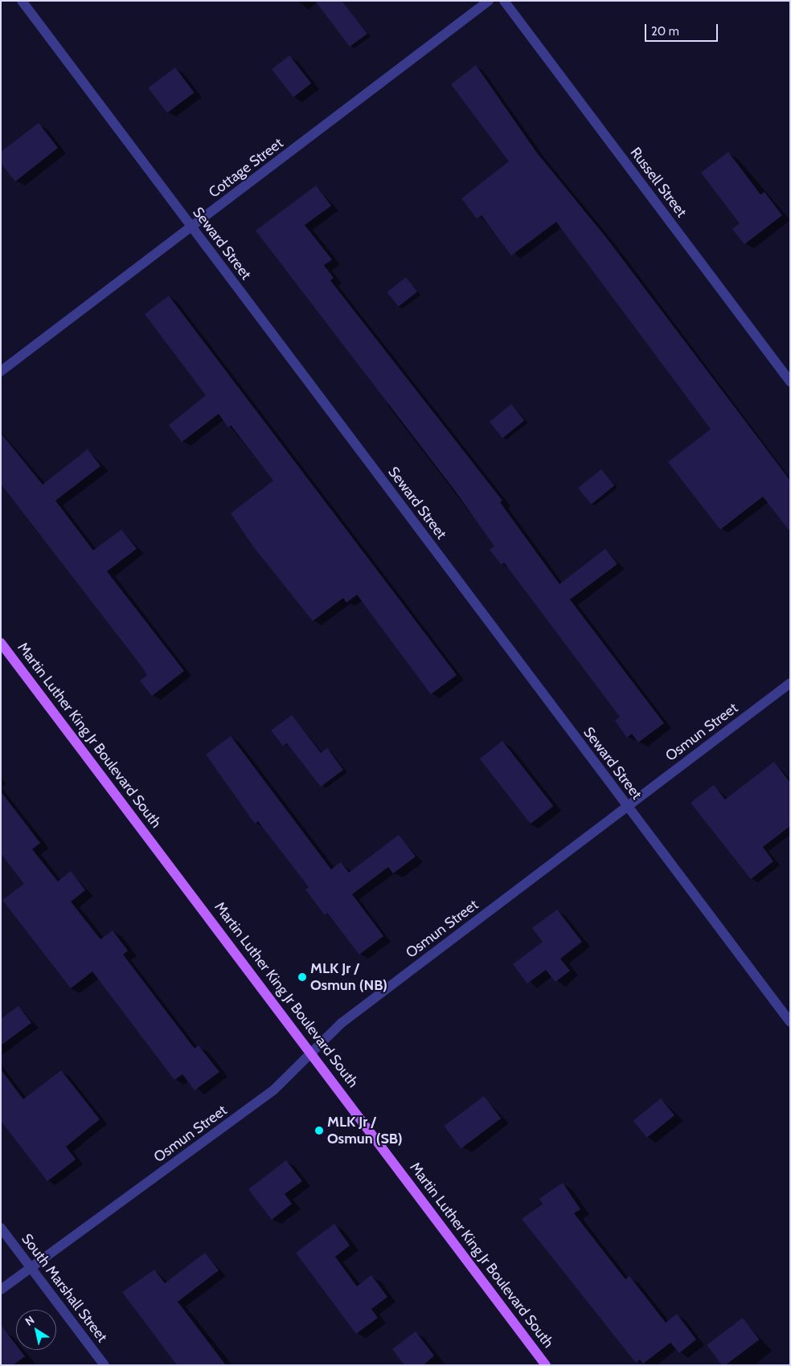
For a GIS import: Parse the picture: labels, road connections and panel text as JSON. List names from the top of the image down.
{
  "streets": {
    "main road": ["Martin Luther King Jr Boulevard South"],
    "street": [
      "Cottage Street",
      "Russell Street",
      "Seward Street",
      "Osmun Street",
      "South Marshall Street"
    ]
  },
  "crossings": [
    ["Cottage Street", "Seward Street"],
    ["Seward Street", "Osmun Street"],
    ["Osmun Street", "Martin Luther King Jr Boulevard South"],
    ["Osmun Street", "South Marshall Street"]
  ],
  "places": ["MLK Jr / Osmun (NB)", "MLK Jr / Osmun (SB)"],
  "scale_bar": "20 m",
  "north": "top left"
}
